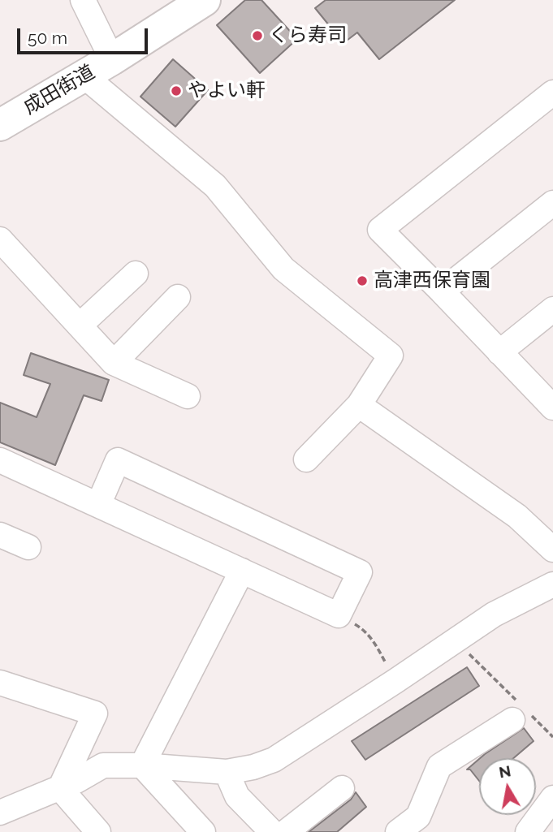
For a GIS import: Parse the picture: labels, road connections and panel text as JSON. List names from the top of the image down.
{
  "streets": {
    "highway": ["成田街道"]
  },
  "places": ["くら寿司", "やよい軒", "高津西保育園"],
  "scale_bar": "50 m",
  "north": "top"
}
